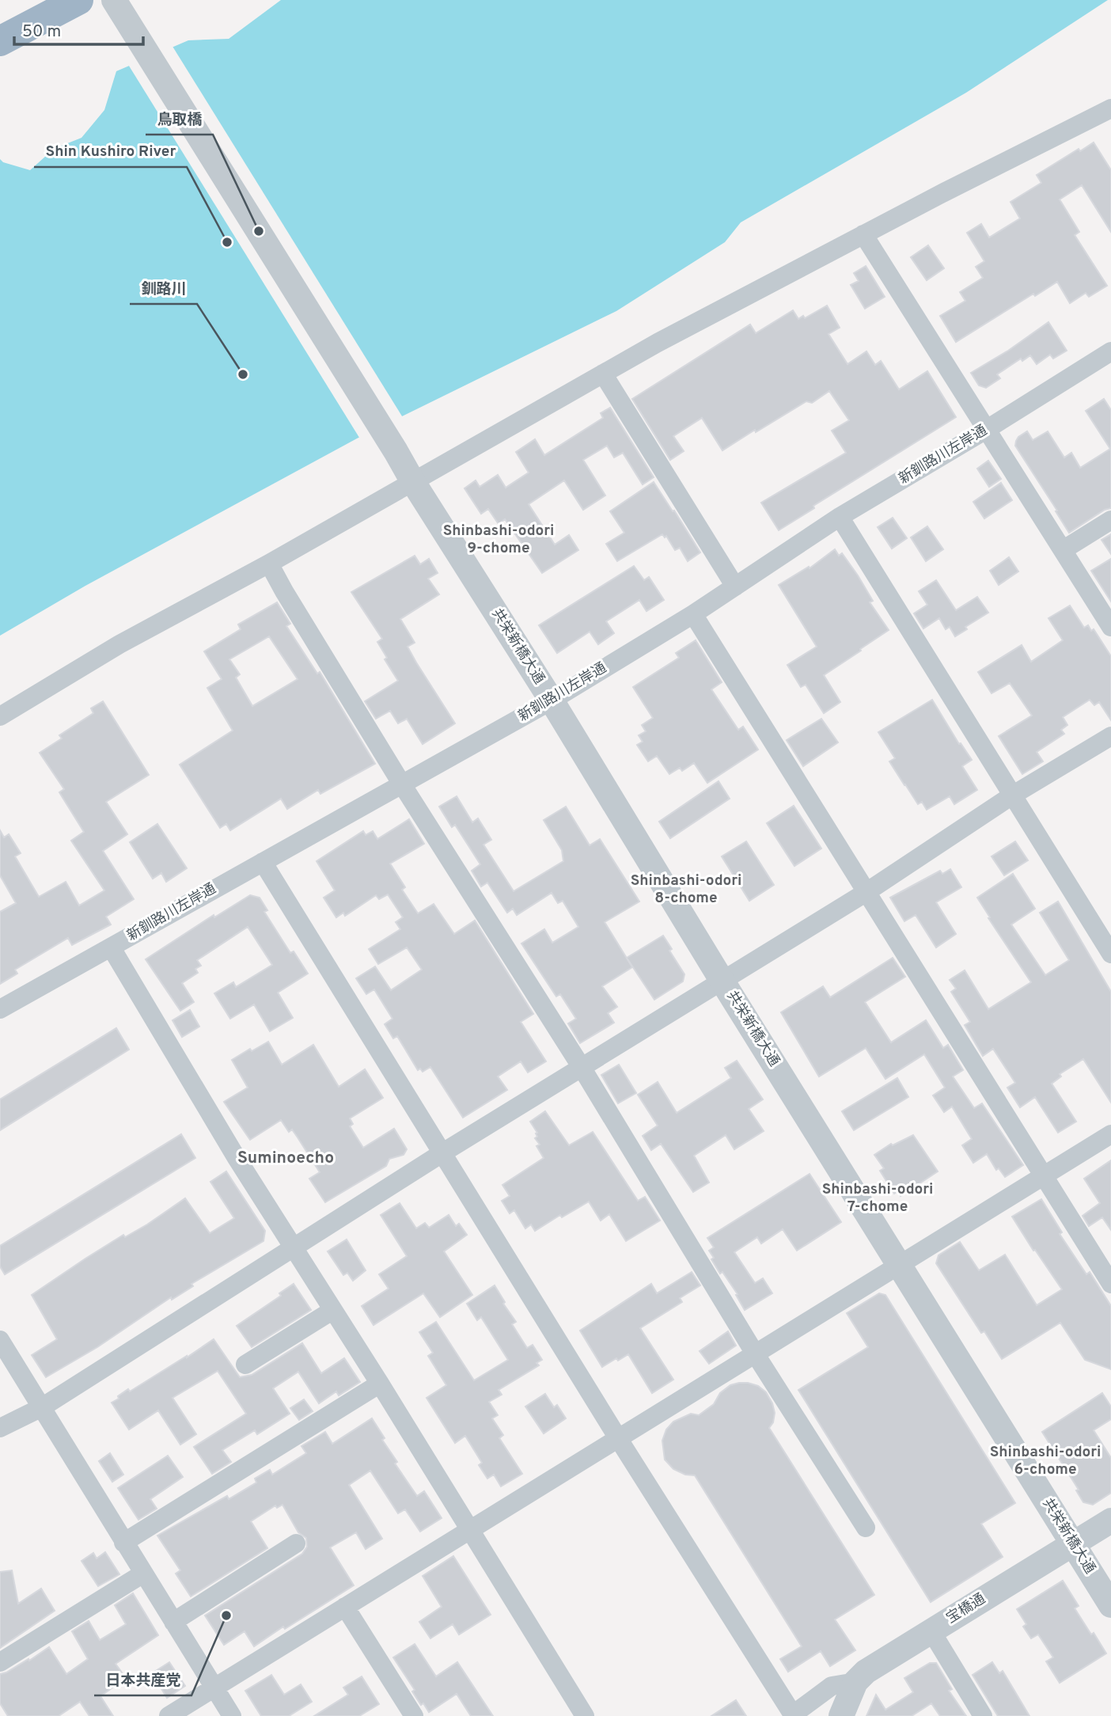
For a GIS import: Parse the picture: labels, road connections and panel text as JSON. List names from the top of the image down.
{
  "streets": {
    "street": ["新釧路川左岸通", "共栄新橋大通", "宝橋通"]
  },
  "crossings": [
    ["新釧路川左岸通", "共栄新橋大通"],
    ["共栄新橋大通", "宝橋通"]
  ],
  "districts": [
    "Shinbashi-odori 9-chome",
    "Shinbashi-odori 8-chome",
    "Suminoecho",
    "Shinbashi-odori 7-chome",
    "Shinbashi-odori 6-chome"
  ],
  "places": [
    "鳥取橋",
    "Shin Kushiro River",
    "釧路川",
    "日本共産党"
  ],
  "scale_bar": "50 m"
}
